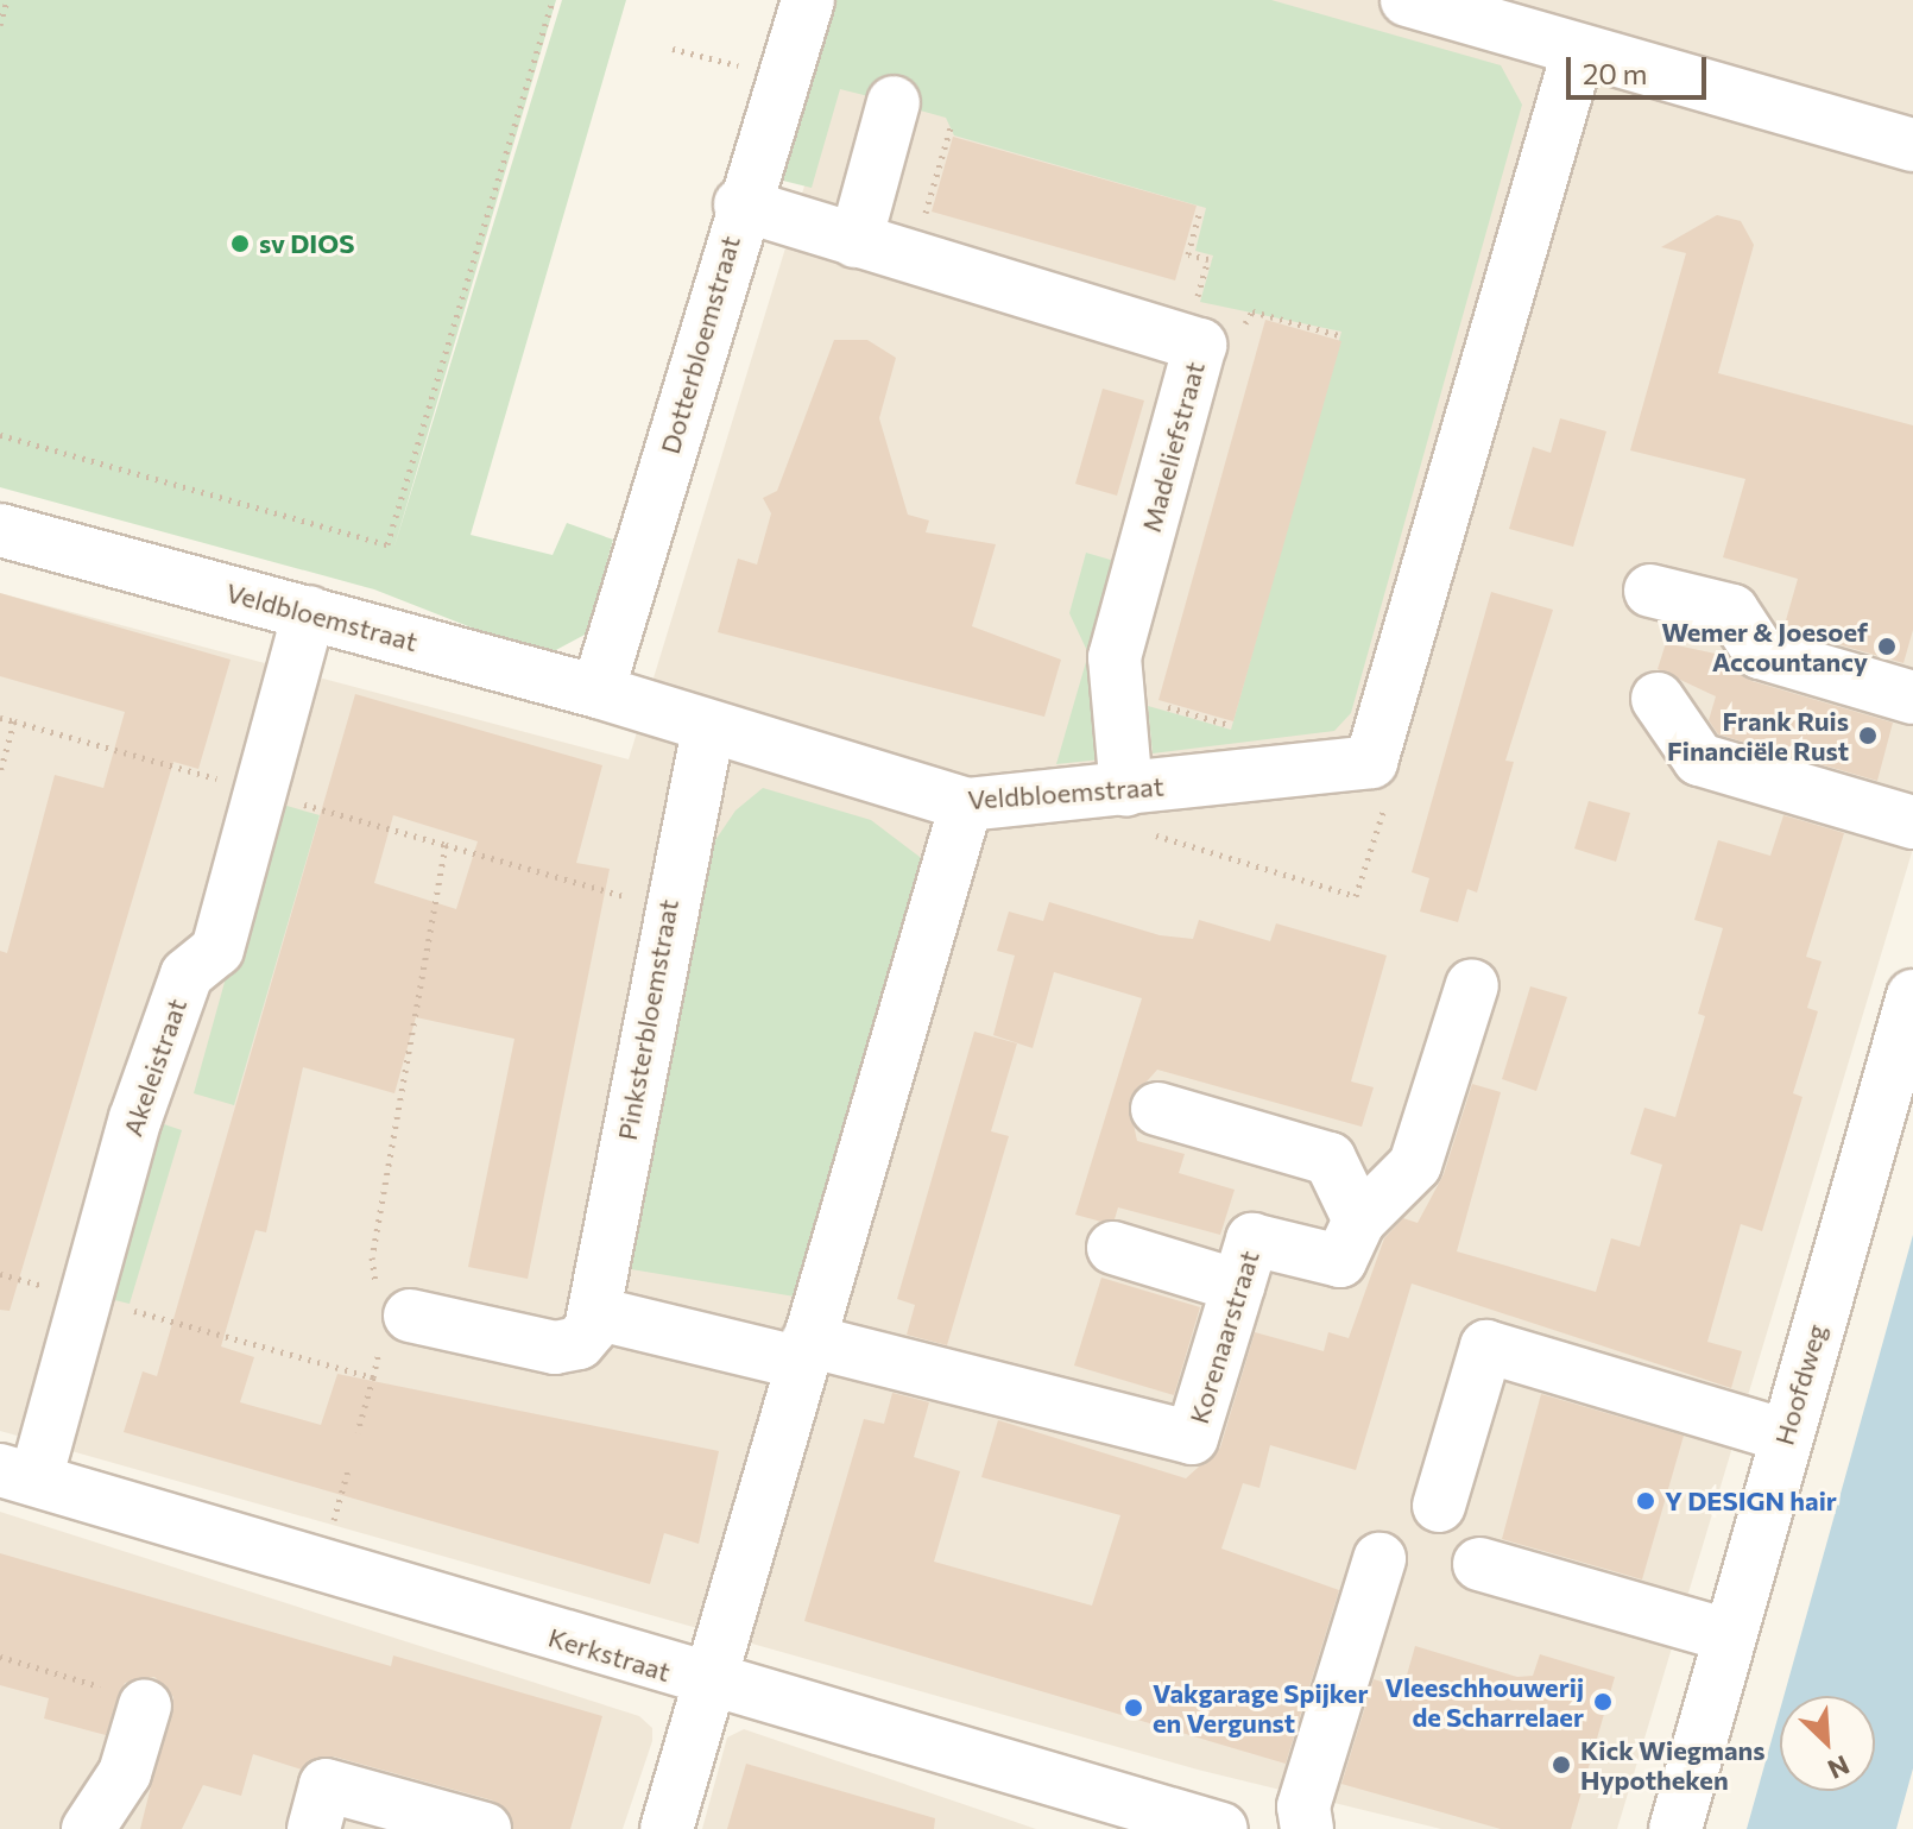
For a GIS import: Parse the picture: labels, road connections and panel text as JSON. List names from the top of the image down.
{
  "streets": {
    "street": [
      "Dotterbloemstraat",
      "Madeliefstraat",
      "Veldbloemstraat",
      "Pinksterbloemstraat",
      "Akeleistraat",
      "Korenaarstraat",
      "Hoofdweg",
      "Kerkstraat"
    ]
  },
  "crossings": [
    ["Dotterbloemstraat", "Madeliefstraat"],
    ["Dotterbloemstraat", "Veldbloemstraat"],
    ["Madeliefstraat", "Veldbloemstraat"],
    ["Veldbloemstraat", "Pinksterbloemstraat"],
    ["Veldbloemstraat", "Akeleistraat"],
    ["Akeleistraat", "Kerkstraat"]
  ],
  "places": [
    "sv DIOS",
    "Wemer & Joesoef Accountancy",
    "Frank Ruis Financiële Rust",
    "Y DESIGN hair",
    "Vleeschhouwerij de Scharrelaer",
    "Vakgarage Spijker en Vergunst",
    "Kick Wiegmans Hypotheken"
  ],
  "scale_bar": "20 m",
  "north": "bottom right"
}
